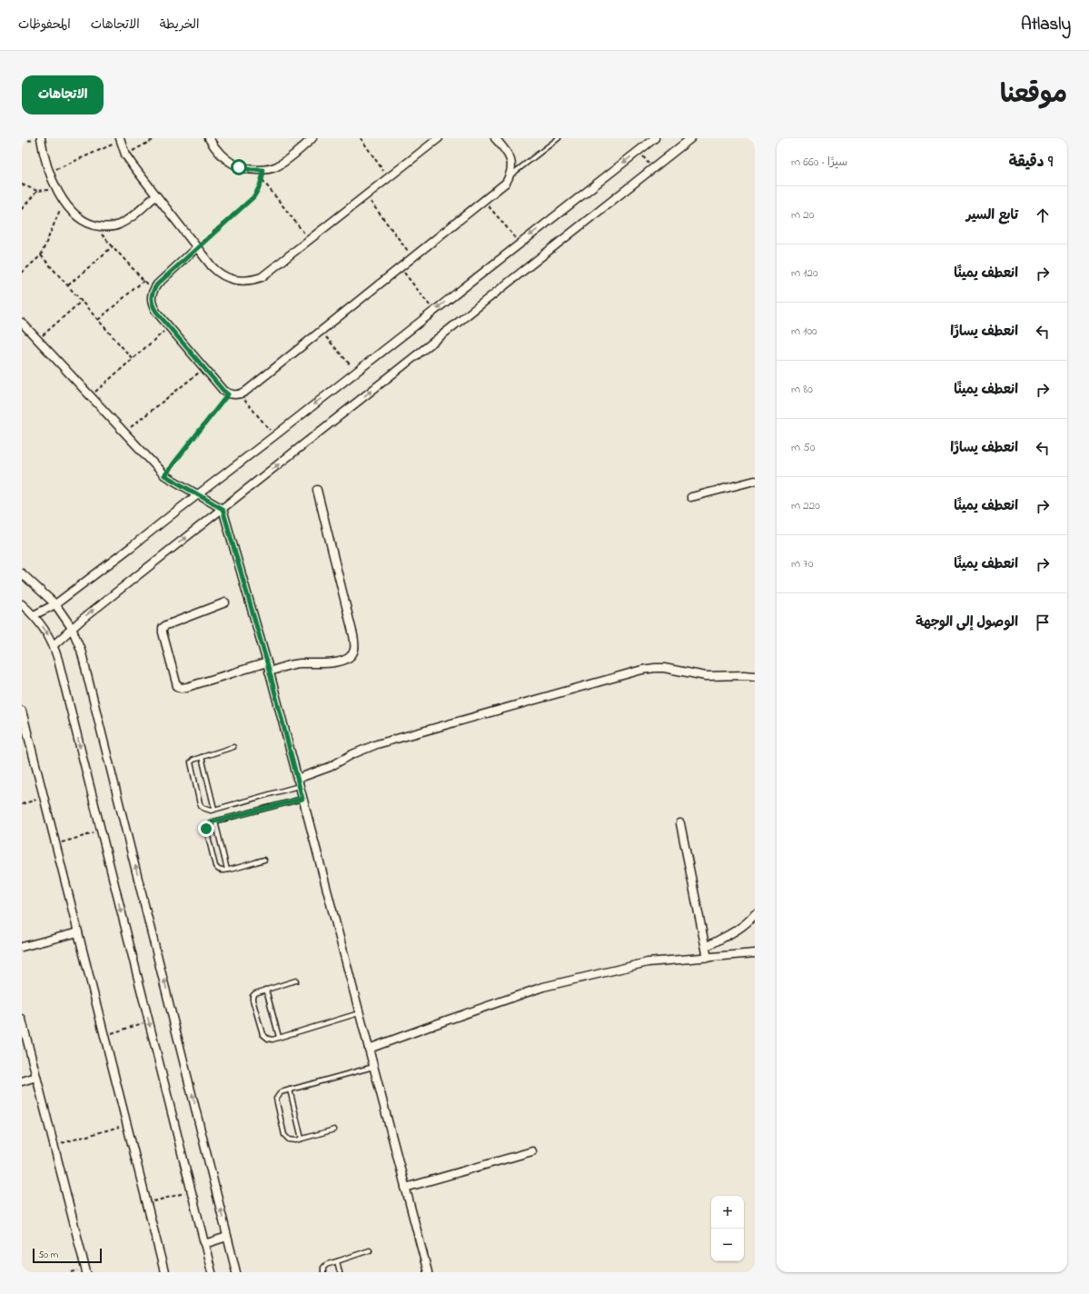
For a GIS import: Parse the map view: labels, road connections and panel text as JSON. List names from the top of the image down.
{
  "scale_bar": "50 m",
  "page": {
    "header": "Atlasly",
    "nav": ["الخريطة", "الاتجاهات", "المحفوظات"],
    "title": "موقعنا",
    "buttons": "الاتجاهات",
    "heading": ["9 دقيقة", "سيرًا · 660 m"],
    "list": [
      ["تابع السير", "20 m"],
      ["انعطف يمينًا", "120 m"],
      ["انعطف يسارًا", "100 m"],
      ["انعطف يمينًا", "80 m"],
      ["انعطف يسارًا", "50 m"],
      ["انعطف يمينًا", "220 m"],
      ["انعطف يمينًا", "70 m"],
      "الوصول إلى الوجهة"
    ],
    "map_buttons": ["+", "−"],
    "scale": "50 m"
  }
}
